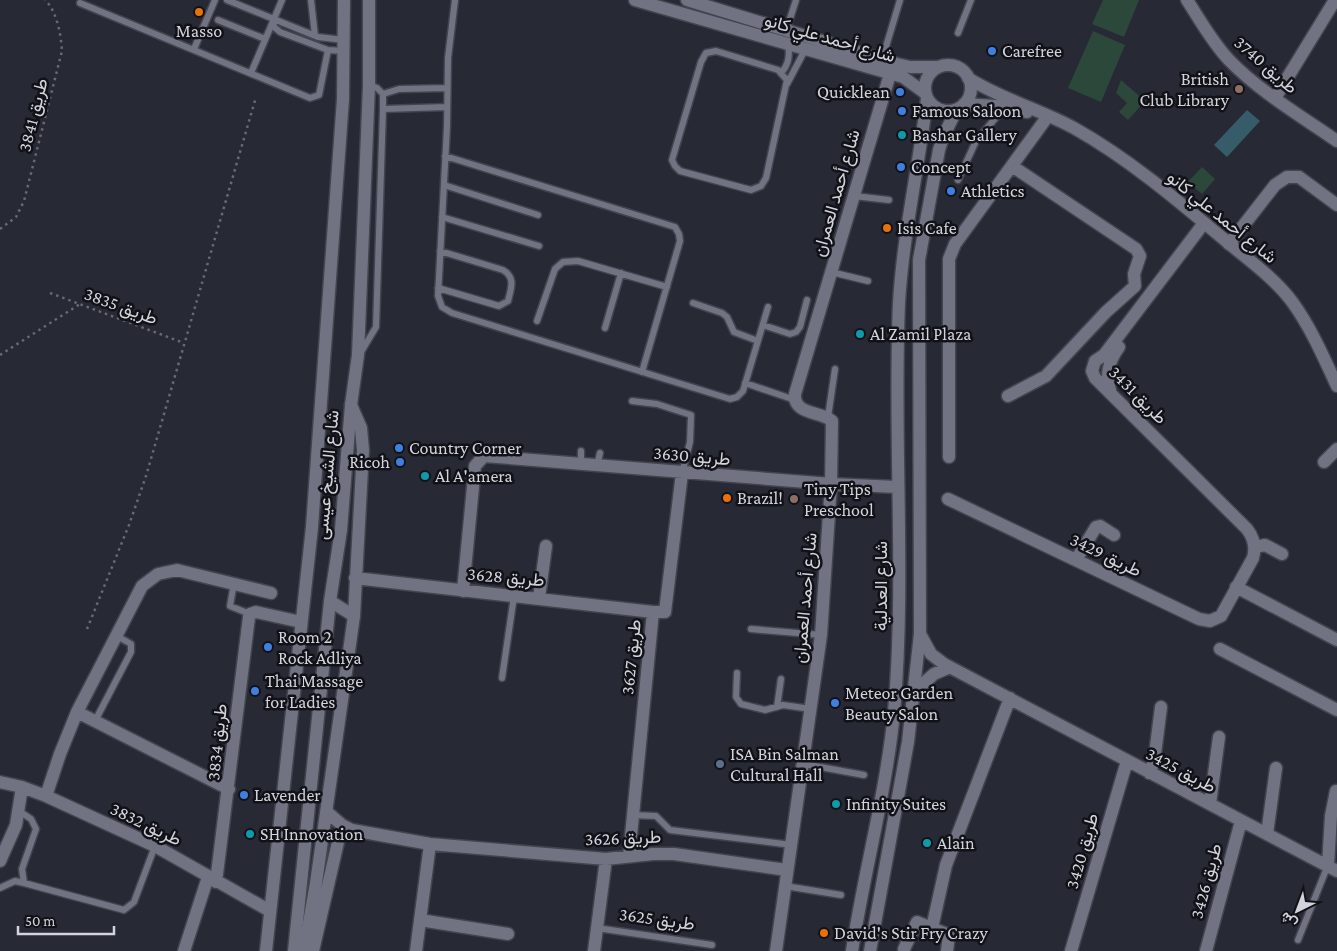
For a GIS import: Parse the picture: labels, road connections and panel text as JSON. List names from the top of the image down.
{
  "streets": {
    "street": [
      "شارع أحمد علي كانو",
      "طريق 3740",
      "شارع أحمد العمران",
      "طريق 3431",
      "طريق 3630",
      "شارع الشيخ عيسى",
      "طريق 3429",
      "طريق 3628",
      "شارع العدلية",
      "طريق 3627",
      "طريق 3834",
      "طريق 3425",
      "طريق 3832",
      "طريق 3626",
      "طريق 3420",
      "طريق 3426",
      "طريق 3625"
    ],
    "path": ["طريق 3841", "طريق 3835"]
  },
  "crossings": [
    ["شارع أحمد علي كانو", "شارع أحمد العمران"],
    ["شارع أحمد علي كانو", "طريق 3431"],
    ["شارع أحمد علي كانو", "شارع العدلية"],
    ["شارع أحمد العمران", "طريق 3630"],
    ["شارع أحمد العمران", "طريق 3626"],
    ["طريق 3630", "طريق 3628"],
    ["طريق 3630", "شارع العدلية"],
    ["طريق 3630", "طريق 3627"],
    ["شارع الشيخ عيسى", "طريق 3832"],
    ["طريق 3628", "طريق 3627"],
    ["طريق 3627", "طريق 3626"],
    ["طريق 3834", "طريق 3832"],
    ["طريق 3425", "طريق 3420"],
    ["طريق 3425", "طريق 3426"],
    ["طريق 3626", "طريق 3625"]
  ],
  "places": [
    "Masso",
    "Carefree",
    "British Club Library",
    "Quicklean",
    "Famous Saloon",
    "Bashar Gallery",
    "Concept",
    "Athletics",
    "Isis Cafe",
    "Al Zamil Plaza",
    "Country Corner",
    "Ricoh",
    "Al A'amera",
    "Brazil!",
    "Tiny Tips Preschool",
    "Room 2 Rock Adliya",
    "Thai Massage for Ladies",
    "Meteor Garden Beauty Salon",
    "ISA Bin Salman Cultural Hall",
    "Lavender",
    "Infinity Suites",
    "SH Innovation",
    "Alain",
    "David's Stir Fry Crazy"
  ],
  "scale_bar": "50 m",
  "north": "bottom left"
}
